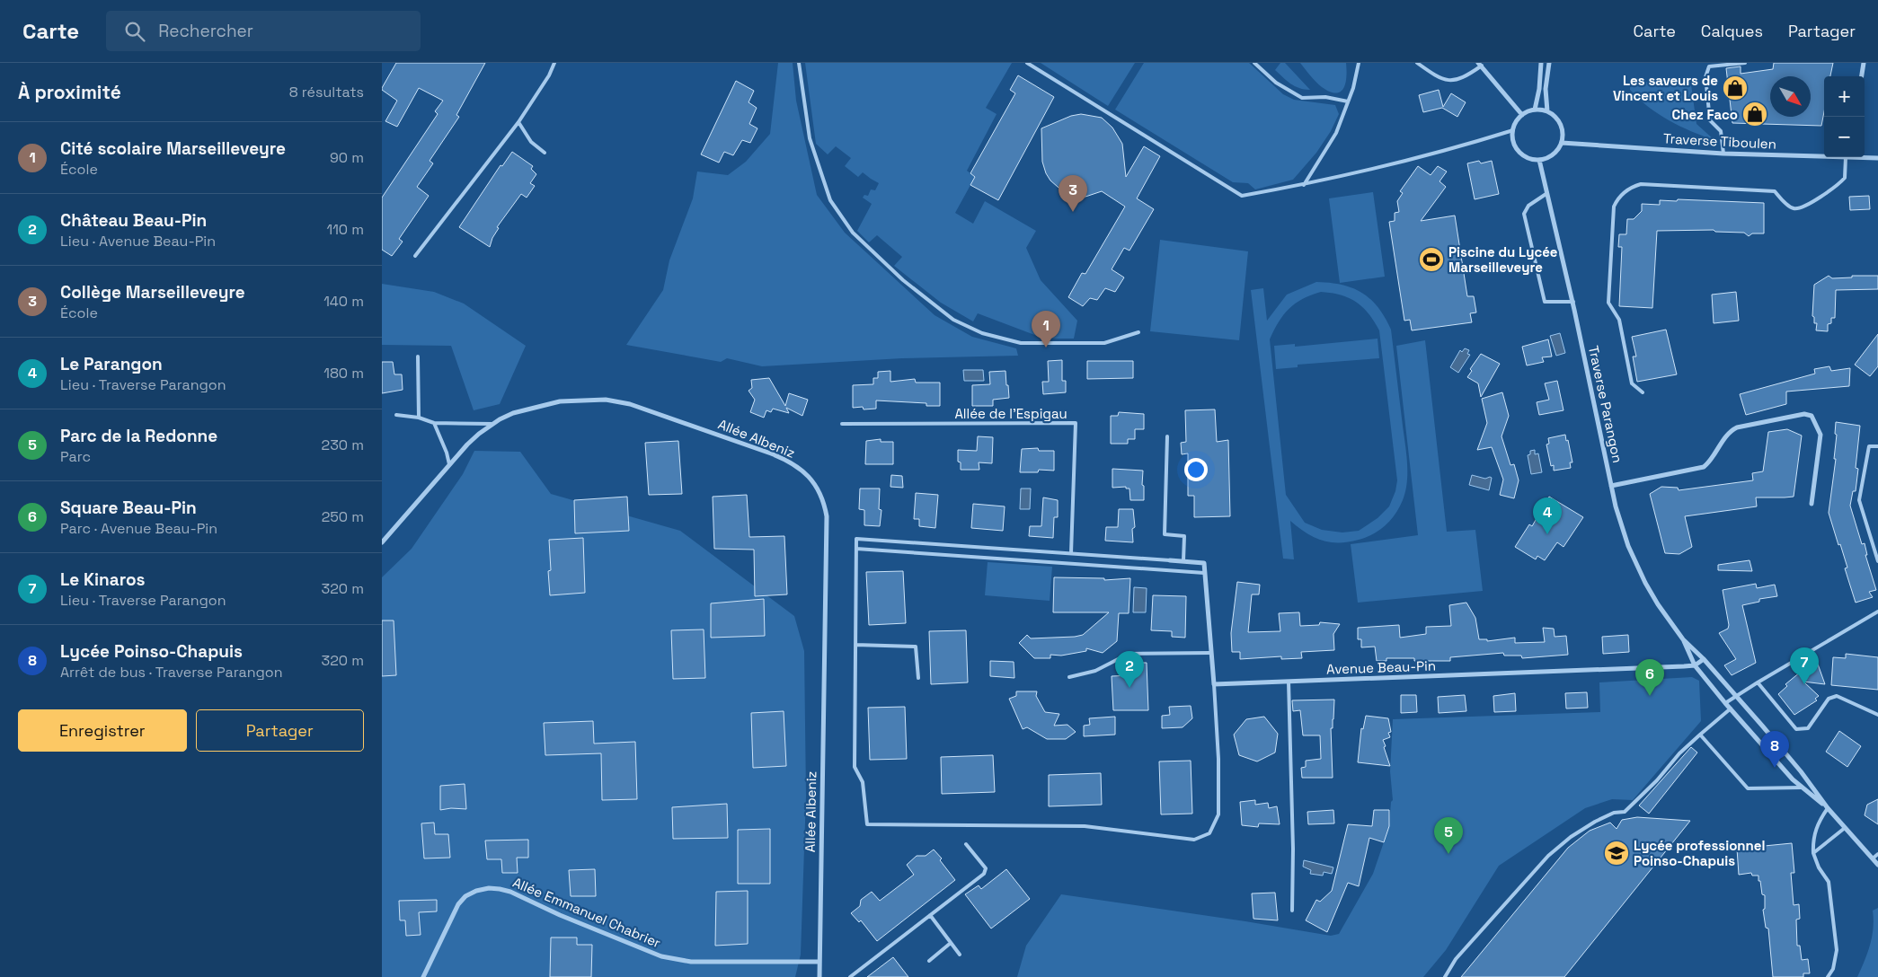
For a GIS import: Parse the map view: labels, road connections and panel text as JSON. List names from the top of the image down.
{
  "streets": {
    "street": [
      "Traverse Tiboulen",
      "Traverse Parangon",
      "Allée Albeniz",
      "Avenue Beau-Pin",
      "Allée Emmanuel Chabrier"
    ],
    "lane": ["Allée de l'Espigau"]
  },
  "crossings": [
    ["Traverse Tiboulen", "Traverse Parangon"],
    ["Traverse Parangon", "Avenue Beau-Pin"],
    ["Allée Albeniz", "Allée Emmanuel Chabrier"]
  ],
  "places": {
    "shop": ["Les saveurs de Vincent et Louis", "Chez Faco"],
    "sports": ["Piscine du Lycée Marseilleveyre"],
    "school or university": ["Lycée professionnel Poinso-Chapuis"]
  },
  "north": "bottom right",
  "page": {
    "header": "Carte",
    "search": "Rechercher",
    "nav": ["Carte", "Calques", "Partager"],
    "heading": ["À proximité", "8 résultats"],
    "map_buttons": ["+", "−"],
    "list": [
      {
        "mark": "1",
        "name": "Cité scolaire Marseilleveyre",
        "note": "École",
        "value": "90 m"
      },
      {
        "mark": "2",
        "name": "Château Beau-Pin",
        "note": "Lieu · Avenue Beau-Pin",
        "value": "110 m"
      },
      {
        "mark": "3",
        "name": "Collège Marseilleveyre",
        "note": "École",
        "value": "140 m"
      },
      {
        "mark": "4",
        "name": "Le Parangon",
        "note": "Lieu · Traverse Parangon",
        "value": "180 m"
      },
      {
        "mark": "5",
        "name": "Parc de la Redonne",
        "note": "Parc",
        "value": "230 m"
      },
      {
        "mark": "6",
        "name": "Square Beau-Pin",
        "note": "Parc · Avenue Beau-Pin",
        "value": "250 m"
      },
      {
        "mark": "7",
        "name": "Le Kinaros",
        "note": "Lieu · Traverse Parangon",
        "value": "320 m"
      },
      {
        "mark": "8",
        "name": "Lycée Poinso-Chapuis",
        "note": "Arrêt de bus · Traverse Parangon",
        "value": "320 m"
      }
    ],
    "pins": [
      "3",
      "1",
      "4",
      "7",
      "2",
      "6",
      "8",
      "5"
    ],
    "buttons": ["Enregistrer", "Partager"]
  }
}
